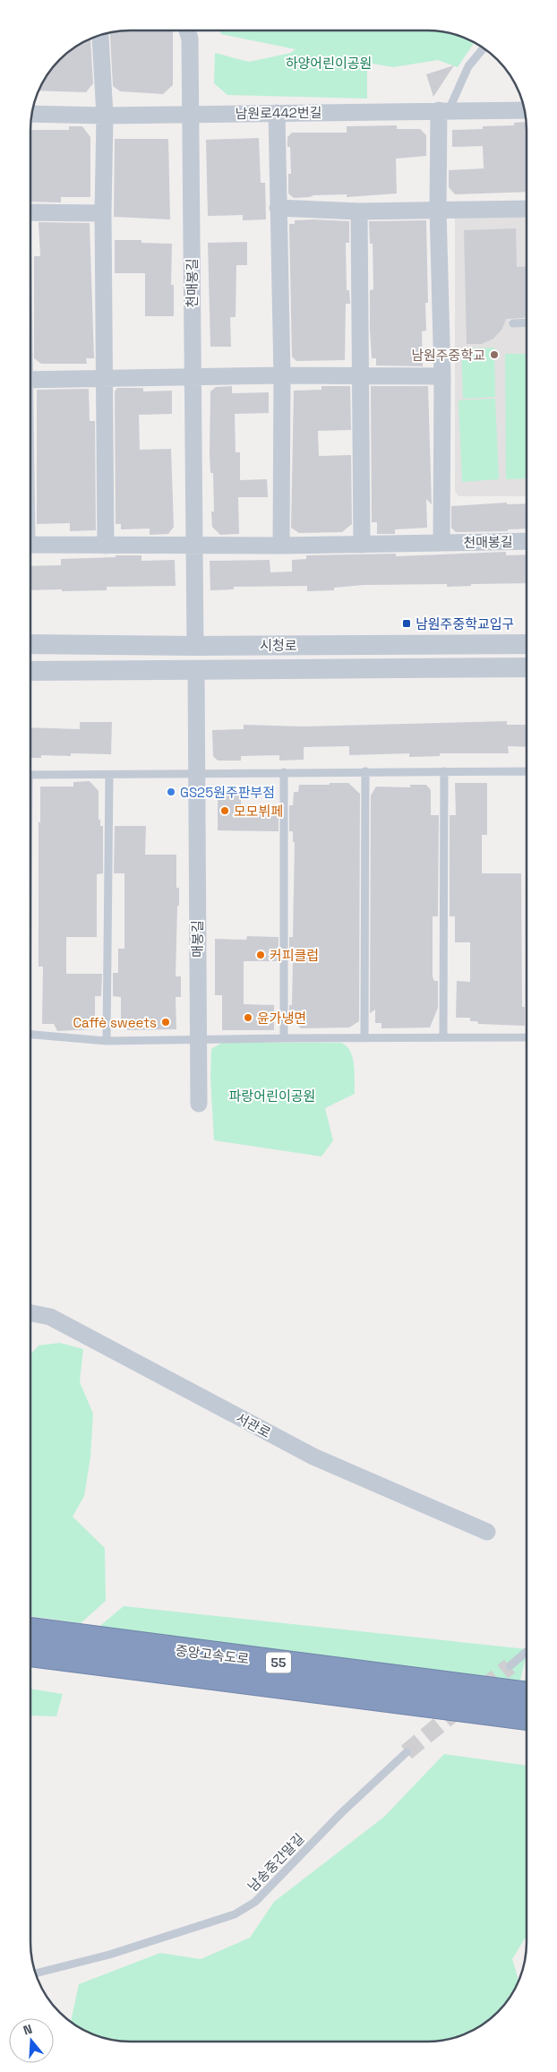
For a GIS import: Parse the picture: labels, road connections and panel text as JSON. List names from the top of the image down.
{
  "streets": {
    "highway": ["중앙고속도로", "55"],
    "street": [
      "남원로442번길",
      "천매봉길",
      "시청로",
      "매봉길",
      "서관로"
    ],
    "lane": ["남송중간말길"]
  },
  "crossings": [
    ["남원로442번길", "천매봉길"],
    ["시청로", "매봉길"]
  ],
  "parks": ["하양어린이공원", "파랑어린이공원"],
  "places": {
    "other": [
      "남원주중학교",
      "GS25원주판부점",
      "모모뷔페",
      "커피클럽",
      "윤가냉면",
      "Caffè sweets"
    ],
    "transit": ["남원주중학교입구"]
  },
  "north": "top"
}
